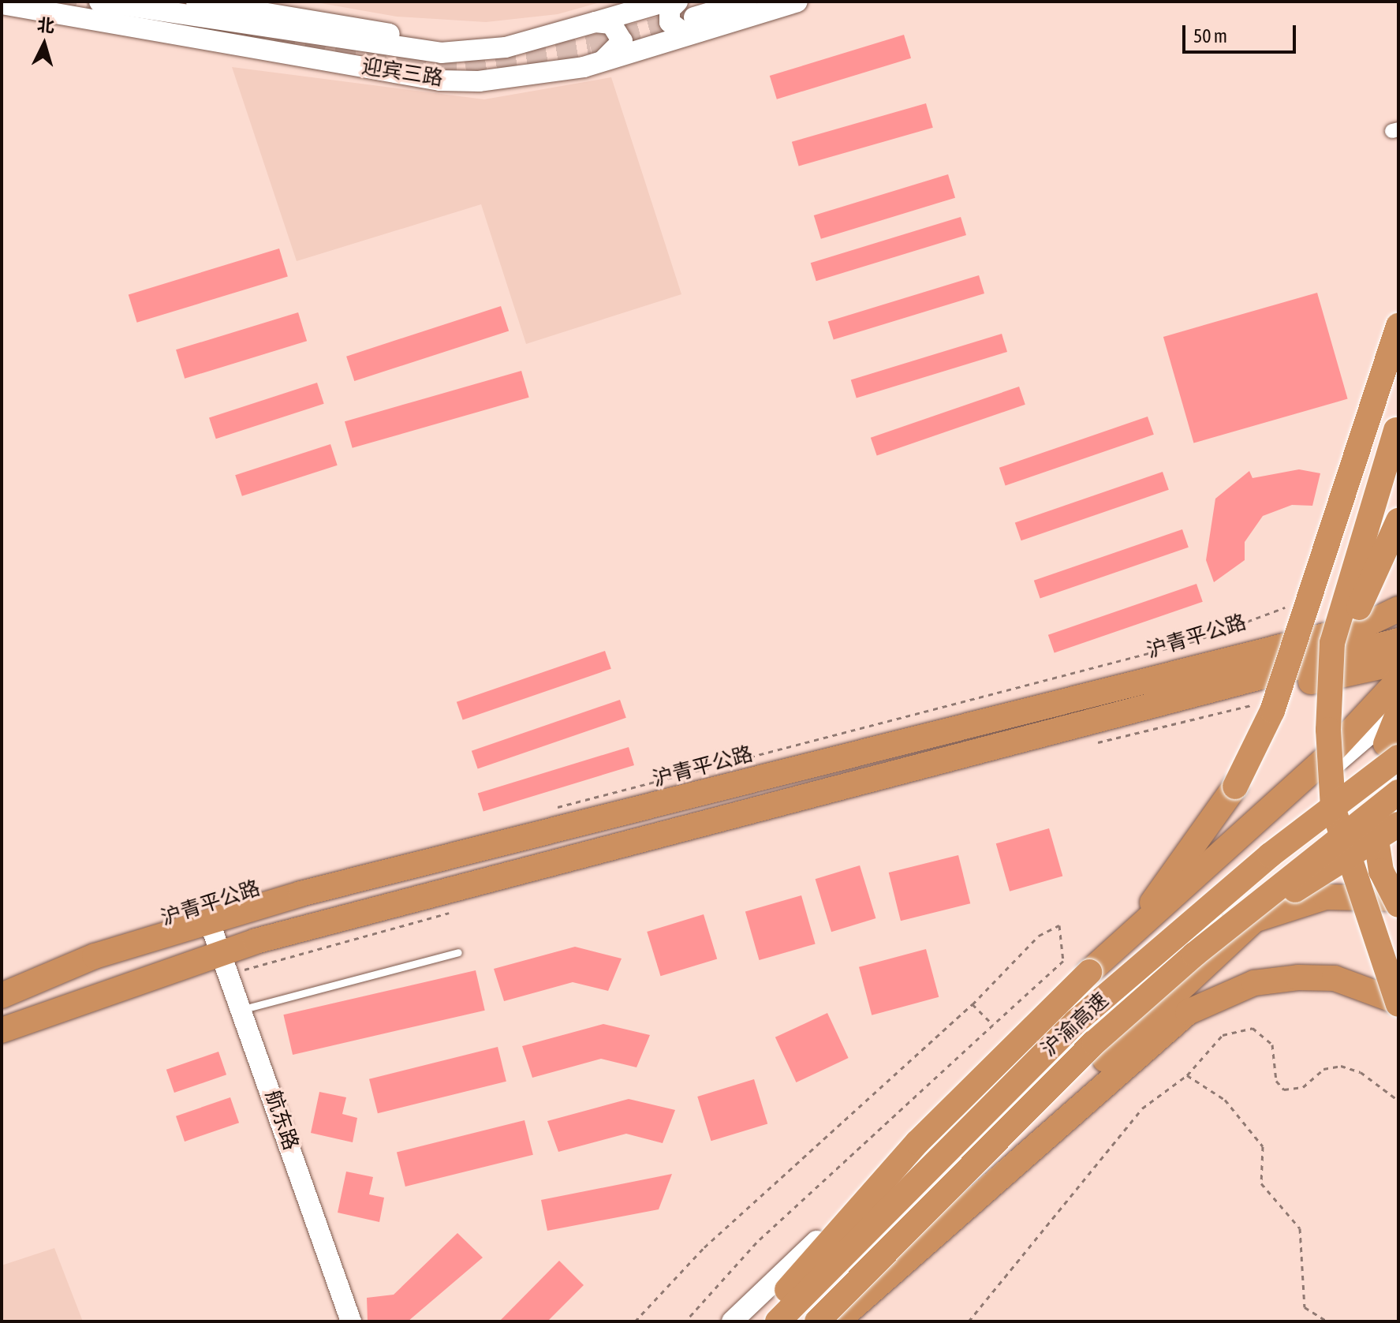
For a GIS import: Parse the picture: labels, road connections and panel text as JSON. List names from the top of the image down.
{
  "streets": {
    "highway": ["沪青平公路", "沪渝高速"],
    "street": ["迎宾三路", "航东路"]
  },
  "crossings": [
    ["沪青平公路", "航东路"]
  ],
  "scale_bar": "50 m",
  "north": "top"
}
